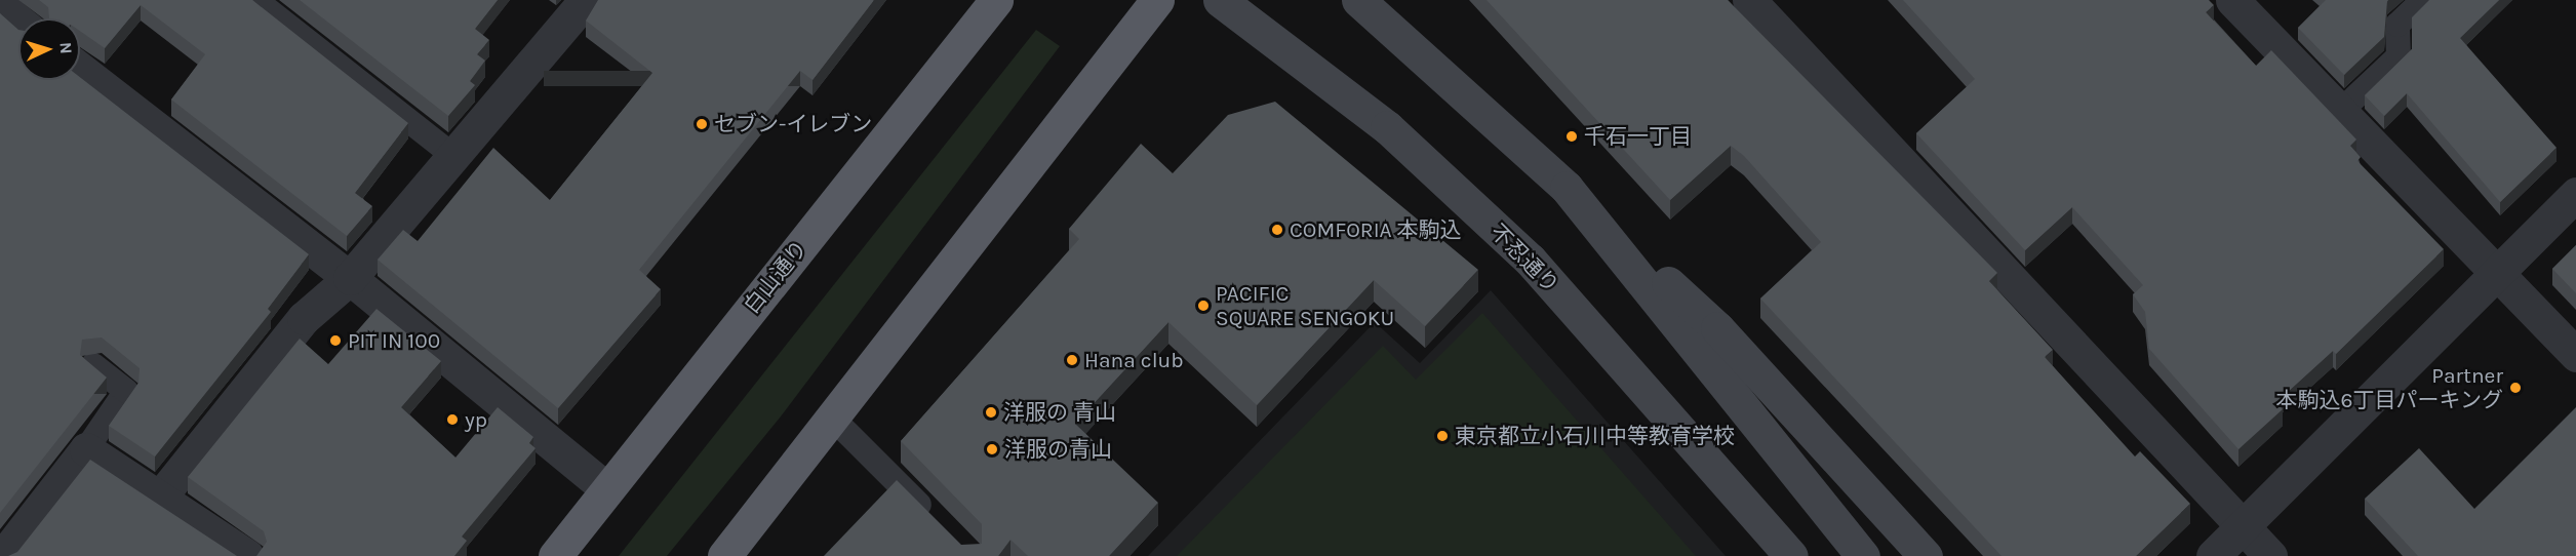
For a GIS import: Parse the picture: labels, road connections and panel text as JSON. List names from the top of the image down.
{
  "streets": {
    "highway": ["白山通り"],
    "main road": ["不忍通り"]
  },
  "places": [
    "セブン-イレブン",
    "千石一丁目",
    "COMFORIA 本駒込",
    "PACIFIC SQUARE SENGOKU",
    "PIT IN 100",
    "Hana club",
    "Partner 本駒込6丁目パーキング",
    "洋服の 青山",
    "yp",
    "東京都立小石川中等教育学校",
    "洋服の青山"
  ],
  "north": "right"
}
